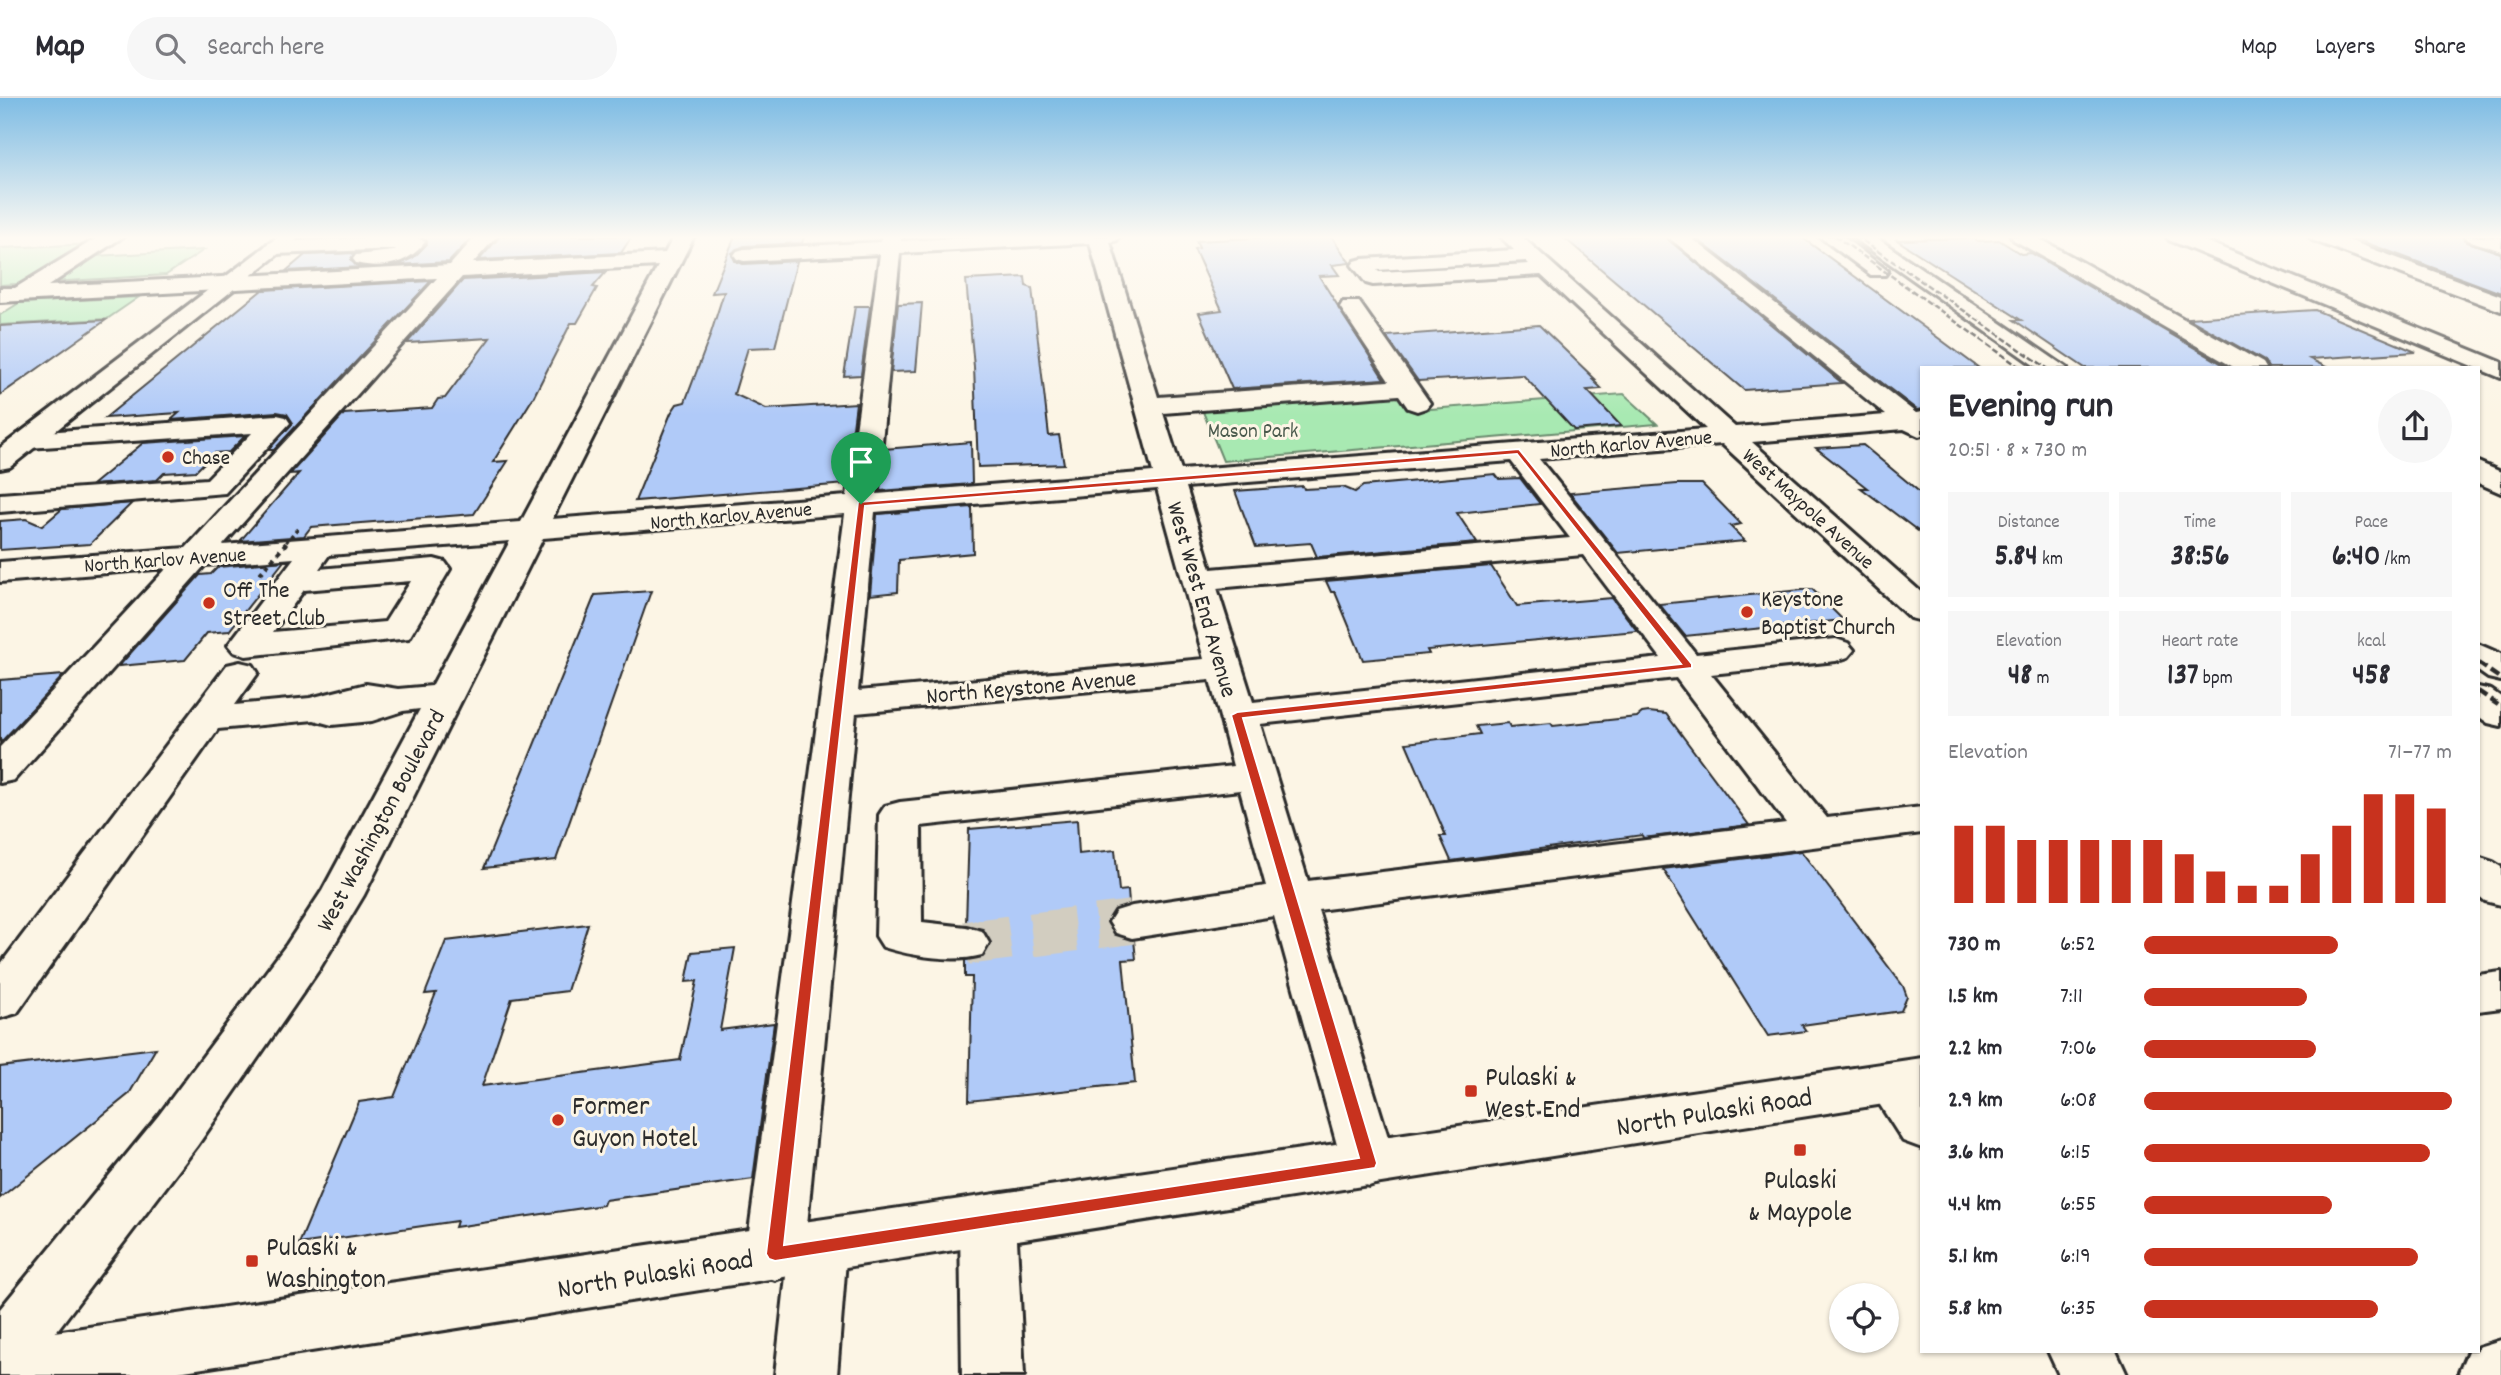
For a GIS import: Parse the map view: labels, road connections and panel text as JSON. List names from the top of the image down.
{
  "streets": {
    "street": [
      "North Karlov Avenue",
      "West Maypole Avenue",
      "West West End Avenue",
      "North Keystone Avenue",
      "West Washington Boulevard",
      "North Pulaski Road"
    ]
  },
  "crossings": [
    ["North Karlov Avenue", "West Maypole Avenue"],
    ["North Karlov Avenue", "West West End Avenue"],
    ["North Karlov Avenue", "West Washington Boulevard"],
    ["West West End Avenue", "North Keystone Avenue"],
    ["West West End Avenue", "North Pulaski Road"]
  ],
  "parks": ["Mason Park"],
  "places": {
    "other": [
      "Chase",
      "Off The Street Club",
      "Keystone Baptist Church",
      "Former Guyon Hotel"
    ],
    "transit": ["Pulaski & West End", "Pulaski & Maypole", "Pulaski & Washington"]
  },
  "page": {
    "header": "Map",
    "search": "Search here",
    "nav": ["Map", "Layers", "Share"],
    "heading": ["Evening run", "20:51 · 8 × 730 m"],
    "stats": [
      ["Distance", "5.84 km"],
      ["Time", "38:56"],
      ["Pace", "6:40 /km"],
      ["Elevation", "48 m"],
      ["Heart rate", "137 bpm"],
      ["kcal", "458"]
    ],
    "chart": ["Elevation", "71–77 m"],
    "list": [
      {
        "name": "730 m",
        "note": "6:52"
      },
      {
        "name": "1.5 km",
        "note": "7:11"
      },
      {
        "name": "2.2 km",
        "note": "7:06"
      },
      {
        "name": "2.9 km",
        "note": "6:08"
      },
      {
        "name": "3.6 km",
        "note": "6:15"
      },
      {
        "name": "4.4 km",
        "note": "6:55"
      },
      {
        "name": "5.1 km",
        "note": "6:19"
      },
      {
        "name": "5.8 km",
        "note": "6:35"
      }
    ]
  }
}
